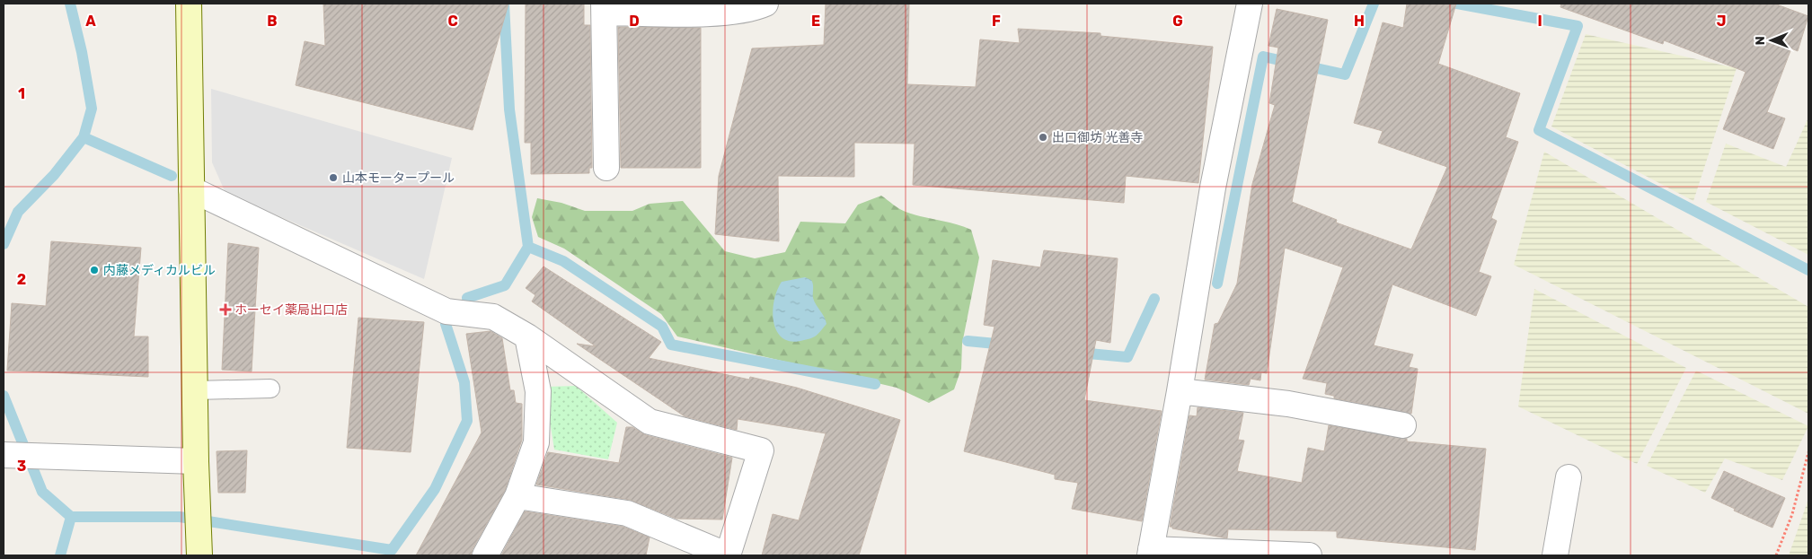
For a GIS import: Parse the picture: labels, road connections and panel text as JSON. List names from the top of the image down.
{
  "places": {
    "other": ["出口御坊 光善寺", "山本モータープール", "内藤メディカルビル"],
    "health": ["ホーセイ薬局出口店"]
  },
  "north": "left",
  "grid": {
    "columns": [
      "A",
      "B",
      "C",
      "D",
      "E",
      "F",
      "G",
      "H",
      "I",
      "J"
    ],
    "rows": ["1", "2", "3"]
  }
}
